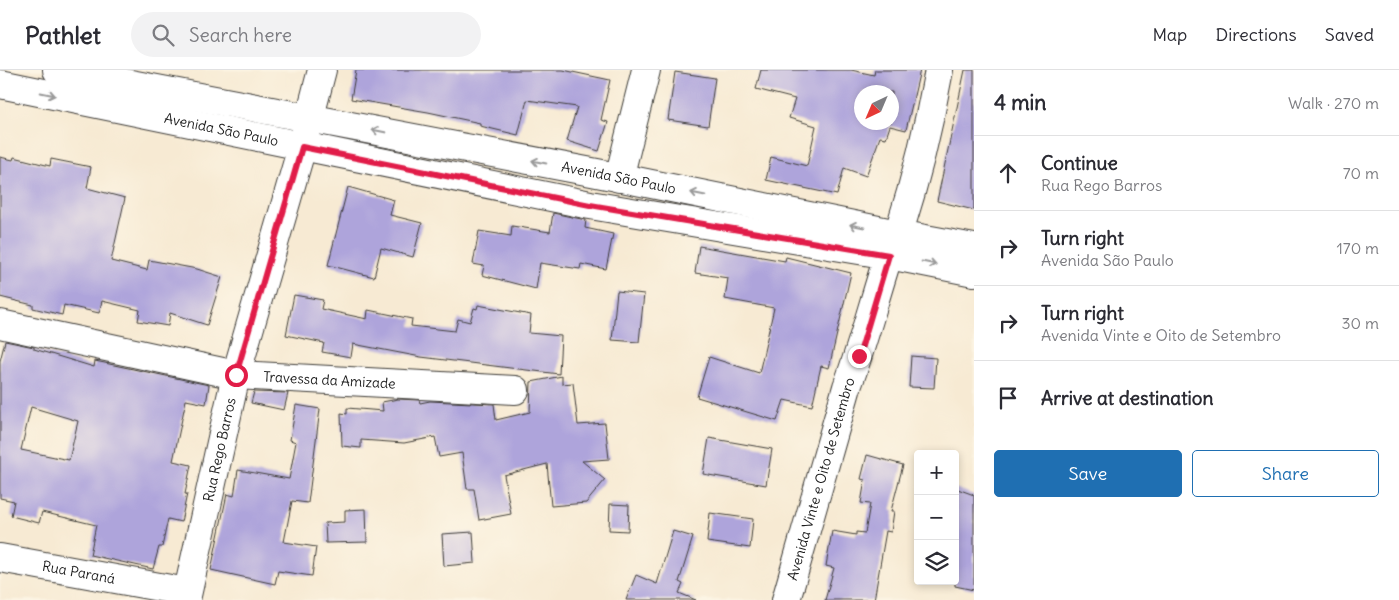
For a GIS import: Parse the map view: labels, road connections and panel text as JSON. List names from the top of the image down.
{
  "streets": {
    "street": [
      "Avenida São Paulo",
      "Travessa da Amizade",
      "Rua Rego Barros",
      "Avenida Vinte e Oito de Setembro",
      "Rua Paraná"
    ]
  },
  "crossings": [
    ["Avenida São Paulo", "Rua Rego Barros"],
    ["Avenida São Paulo", "Avenida Vinte e Oito de Setembro"],
    ["Travessa da Amizade", "Rua Rego Barros"],
    ["Rua Rego Barros", "Rua Paraná"]
  ],
  "north": "bottom left",
  "page": {
    "header": "Pathlet",
    "search": "Search here",
    "nav": ["Map", "Directions", "Saved"],
    "heading": ["4 min", "Walk · 270 m"],
    "list": [
      ["Continue", "Rua Rego Barros", "70 m"],
      ["Turn right", "Avenida São Paulo", "170 m"],
      ["Turn right", "Avenida Vinte e Oito de Setembro", "30 m"],
      "Arrive at destination"
    ],
    "buttons": ["Save", "Share"],
    "map_buttons": ["+", "−"]
  }
}
